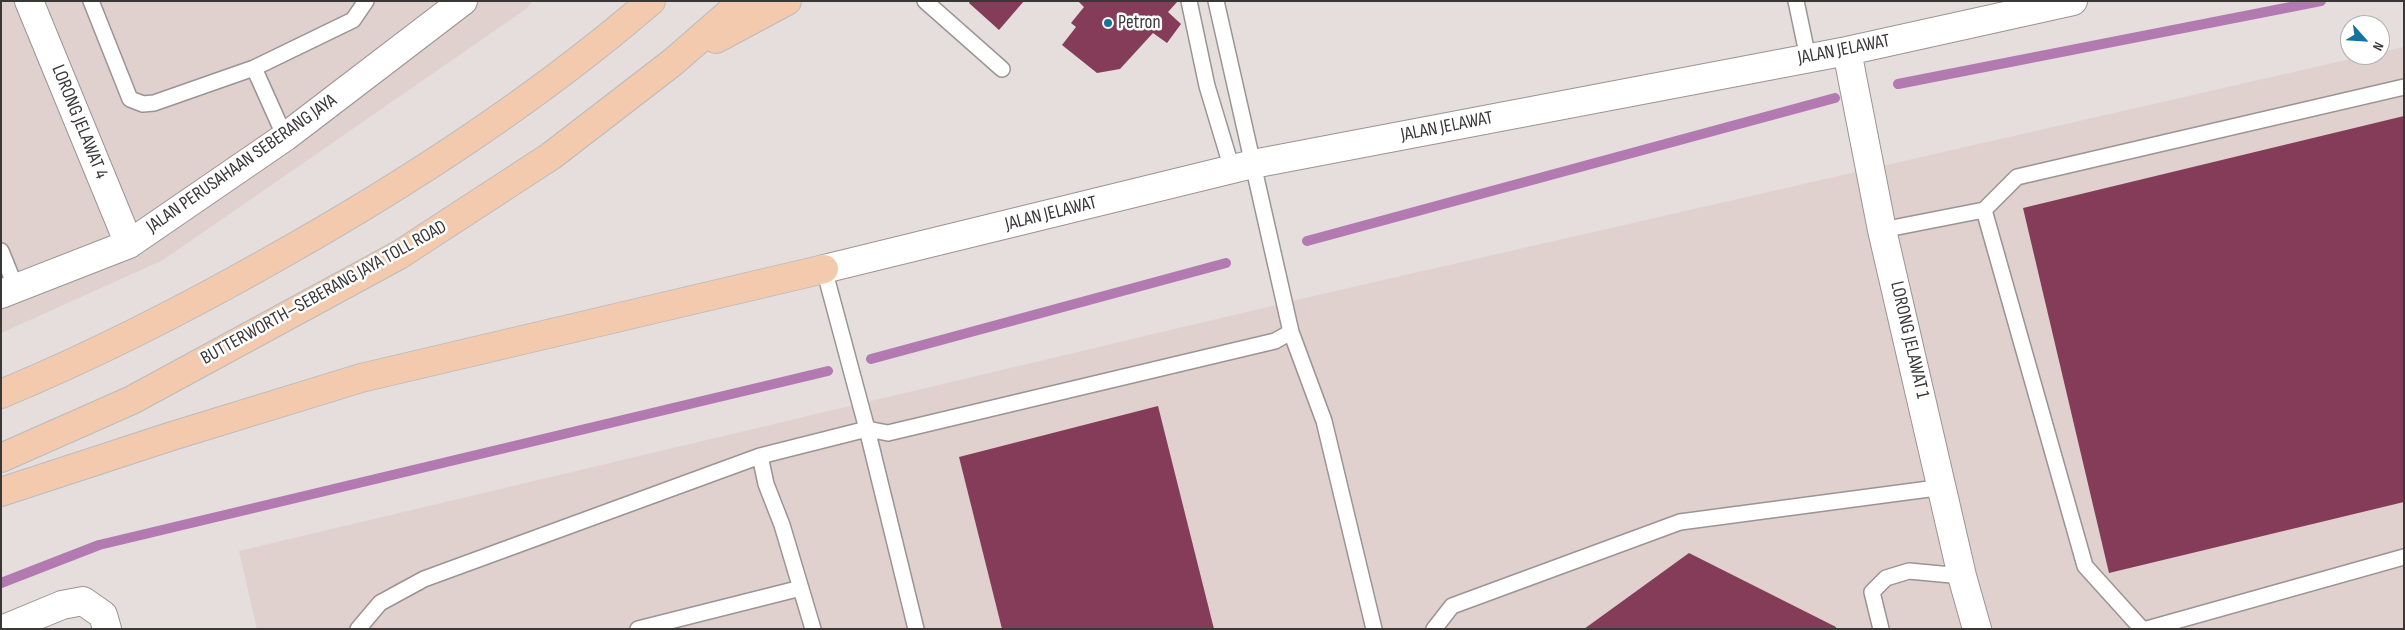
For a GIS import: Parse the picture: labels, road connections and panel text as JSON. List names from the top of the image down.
{
  "streets": {
    "highway": ["BUTTERWORTH–SEBERANG JAYA TOLL ROAD"],
    "street": [
      "JALAN JELAWAT",
      "LORONG JELAWAT 4",
      "JALAN PERUSAHAAN SEBERANG JAYA",
      "LORONG JELAWAT 1"
    ]
  },
  "crossings": [
    ["JALAN JELAWAT", "LORONG JELAWAT 1"],
    ["LORONG JELAWAT 4", "JALAN PERUSAHAAN SEBERANG JAYA"]
  ],
  "places": ["Petron"],
  "north": "bottom right"
}
